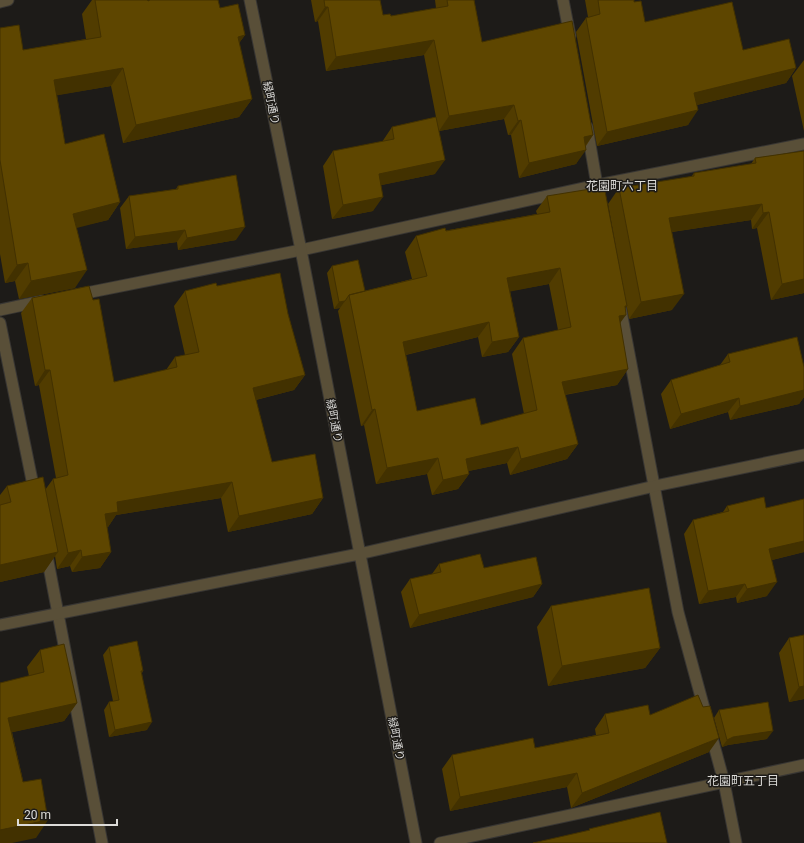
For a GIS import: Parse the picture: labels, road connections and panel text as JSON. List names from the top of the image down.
{
  "streets": {
    "street": ["緑町通り"]
  },
  "districts": ["花園町六丁目", "花園町五丁目"],
  "scale_bar": "20 m"
}
